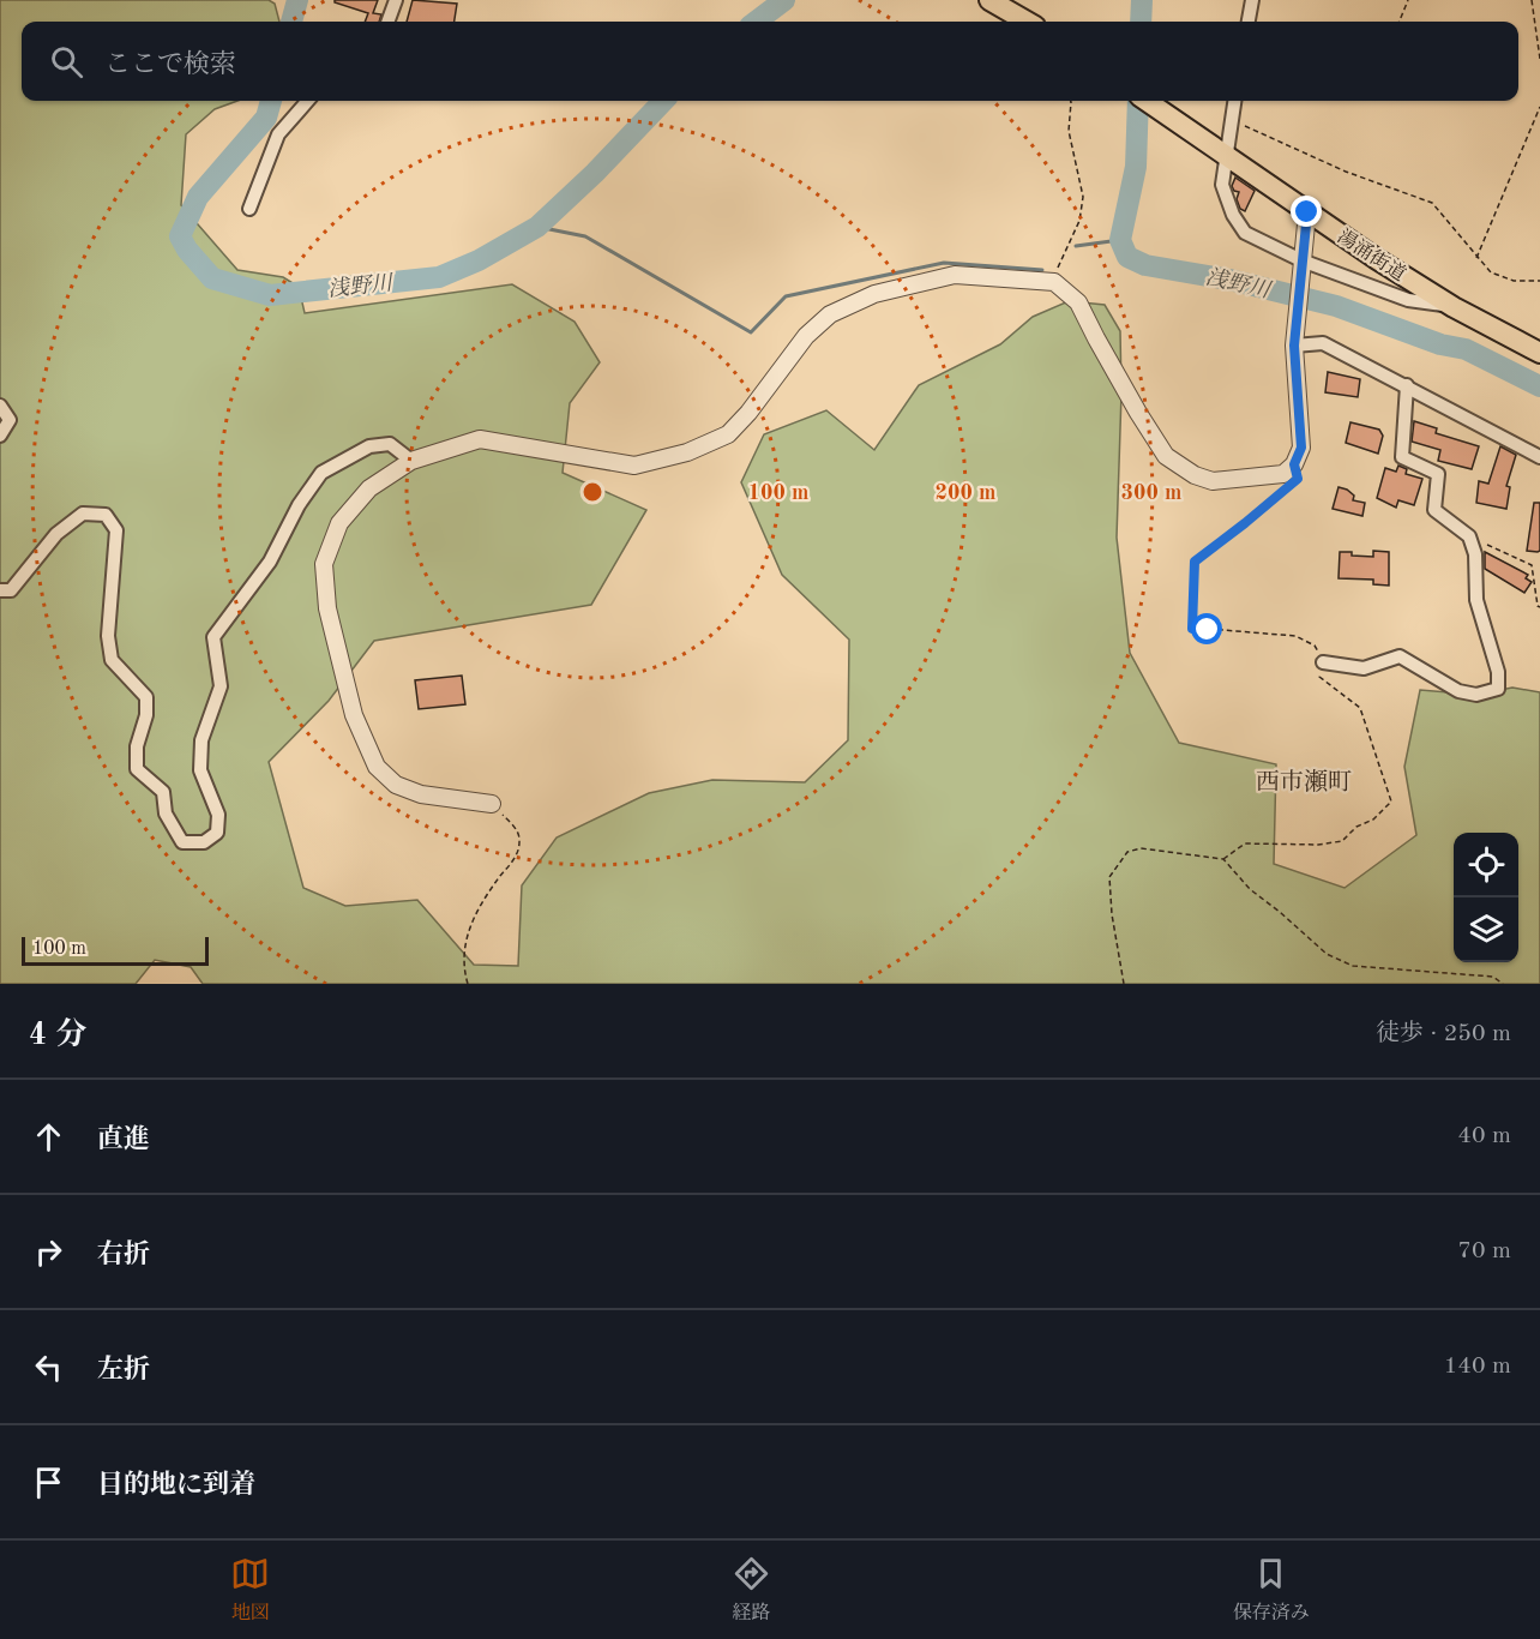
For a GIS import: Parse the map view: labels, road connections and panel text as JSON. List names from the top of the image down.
{
  "streets": {
    "main road": ["湯涌街道"]
  },
  "districts": ["西市瀬町"],
  "water": ["浅野川"],
  "scale_bar": "100 m",
  "page": {
    "search": "ここで検索",
    "scale": "100 m",
    "heading": ["4 分", "徒歩 · 250 m"],
    "list": [
      ["直進", "40 m"],
      ["右折", "70 m"],
      ["左折", "140 m"],
      "目的地に到着"
    ],
    "nav": ["地図", "経路", "保存済み"]
  },
  "rings": ["100 m", "200 m", "300 m"]
}
